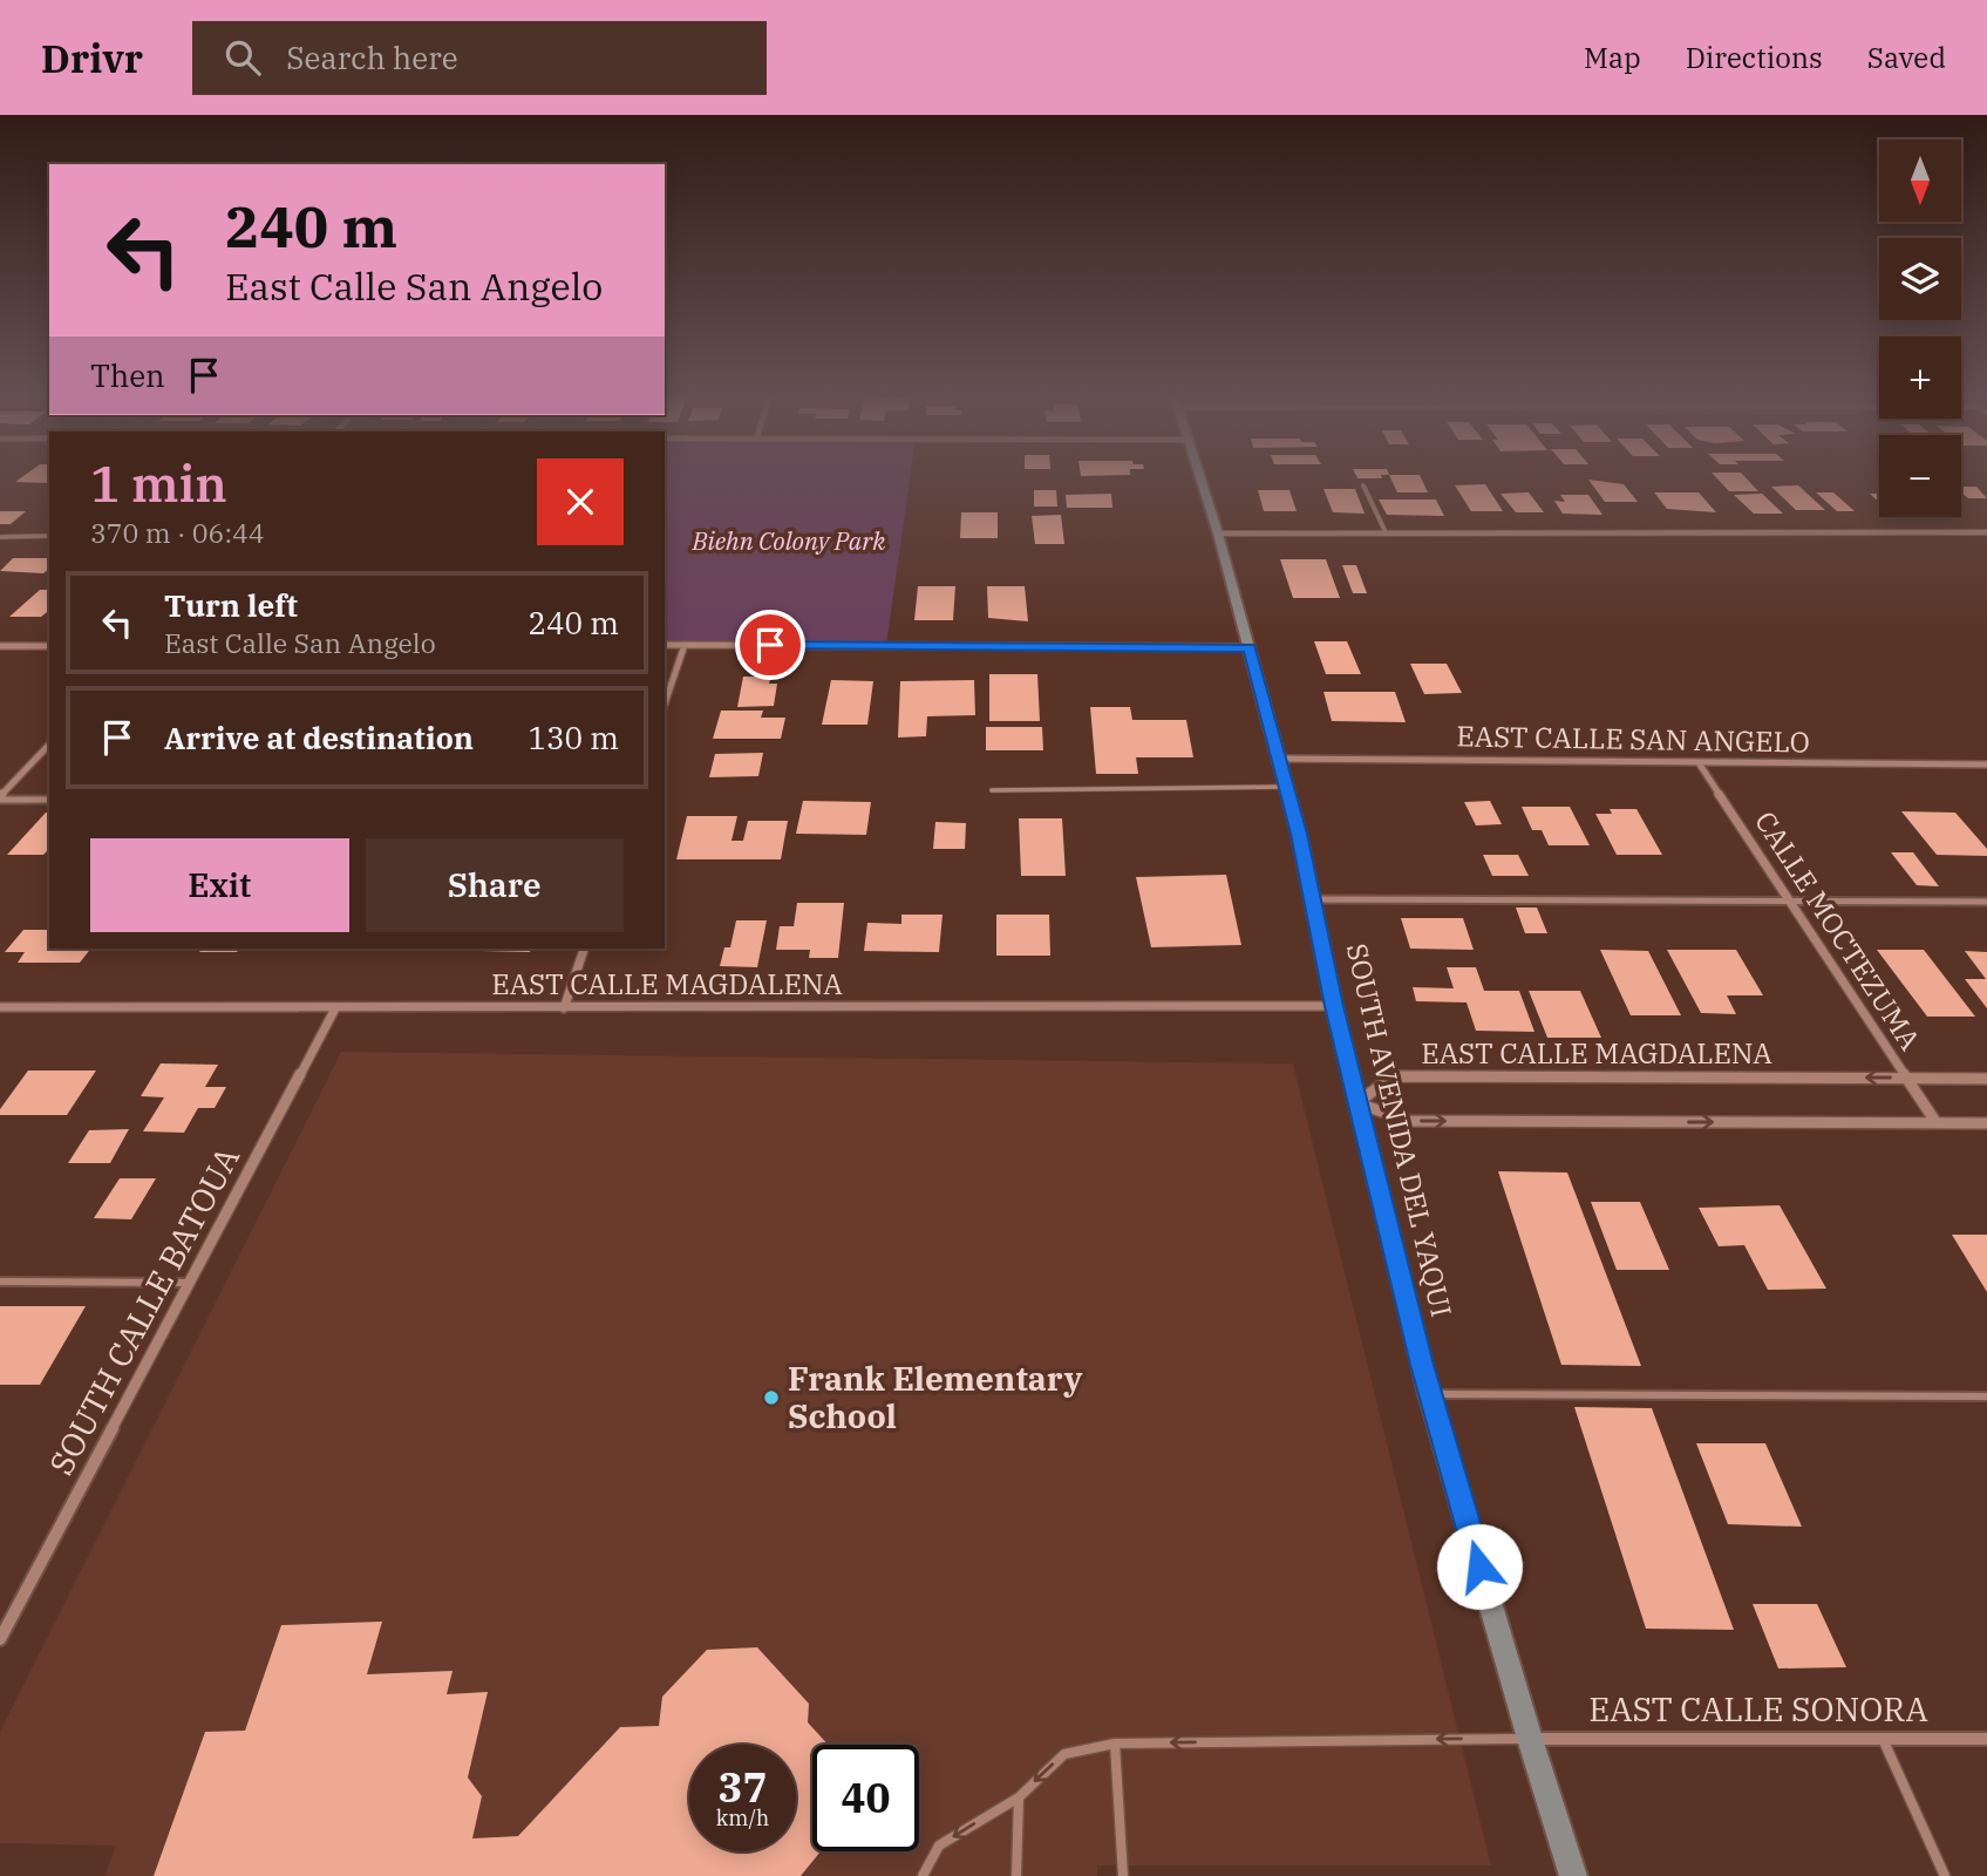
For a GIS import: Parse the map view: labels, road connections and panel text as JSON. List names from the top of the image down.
{
  "streets": {
    "street": [
      "EAST CALLE SAN ANGELO",
      "CALLE MOCTEZUMA",
      "EAST CALLE MAGDALENA",
      "SOUTH AVENIDA DEL YAQUI",
      "SOUTH CALLE BATOUA",
      "EAST CALLE SONORA"
    ]
  },
  "crossings": [
    ["EAST CALLE SAN ANGELO", "CALLE MOCTEZUMA"],
    ["EAST CALLE SAN ANGELO", "SOUTH AVENIDA DEL YAQUI"],
    ["CALLE MOCTEZUMA", "EAST CALLE MAGDALENA"],
    ["EAST CALLE MAGDALENA", "SOUTH AVENIDA DEL YAQUI"],
    ["EAST CALLE MAGDALENA", "SOUTH CALLE BATOUA"],
    ["SOUTH AVENIDA DEL YAQUI", "EAST CALLE SONORA"]
  ],
  "parks": ["Biehn Colony Park"],
  "places": ["Frank Elementary School"],
  "north": "bottom",
  "page": {
    "header": "Drivr",
    "search": "Search here",
    "nav": ["Map", "Directions", "Saved"],
    "map_buttons": ["+", "−"],
    "turn": ["240 m", "East Calle San Angelo"],
    "then": "Then",
    "heading": ["1 min", "370 m · 06:44"],
    "list": [
      {
        "name": "Turn left",
        "note": "East Calle San Angelo",
        "value": "240 m"
      },
      {
        "name": "Arrive at destination",
        "value": "130 m"
      }
    ],
    "buttons": ["Exit", "Share"],
    "speed": "37 km/h",
    "limit": "40"
  }
}
